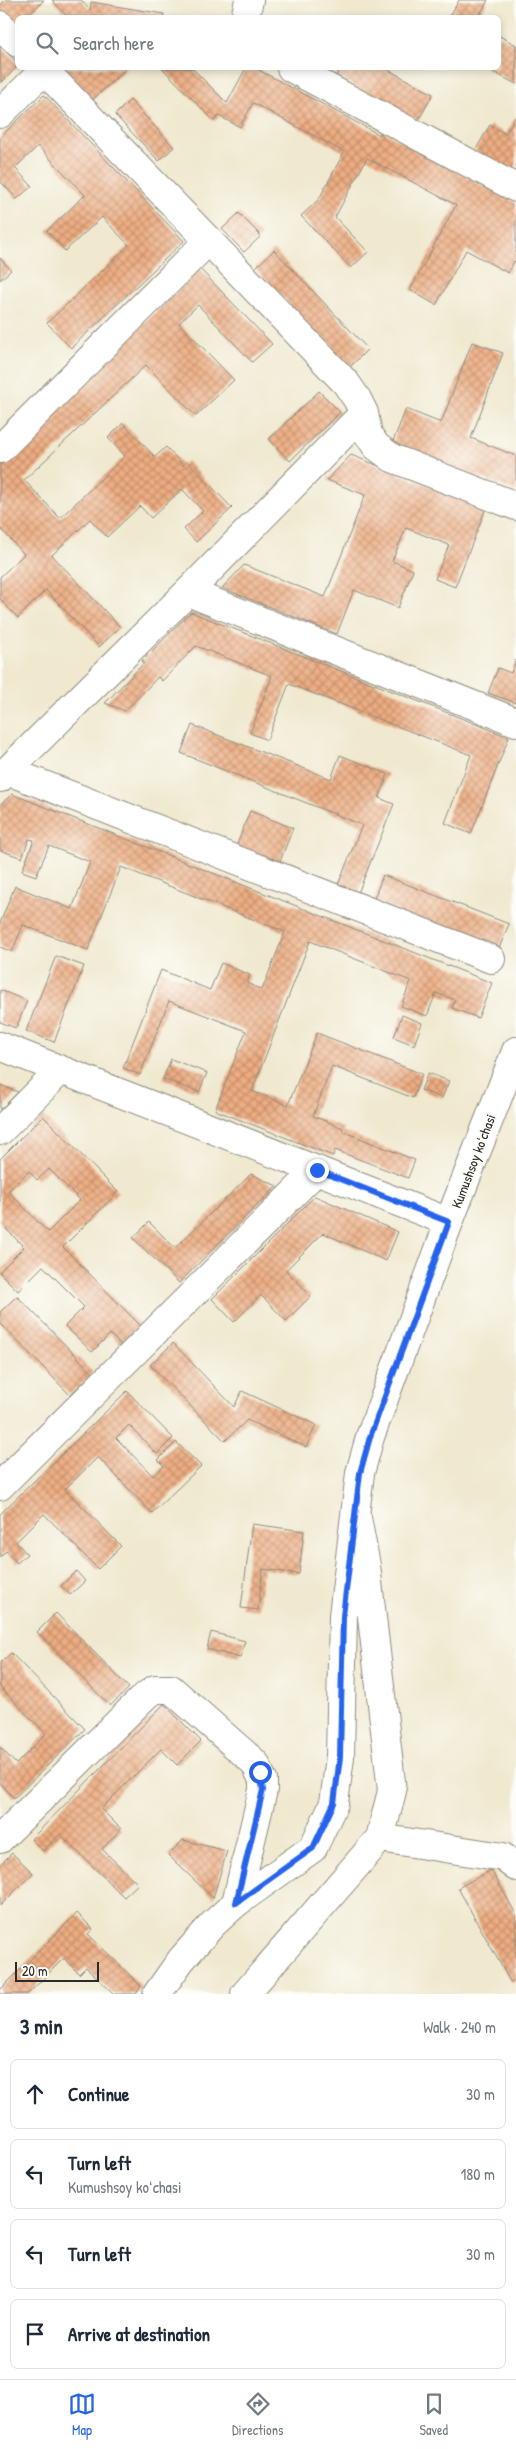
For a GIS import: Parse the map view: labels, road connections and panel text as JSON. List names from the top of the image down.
{
  "streets": {
    "street": ["Kumushsoy koʻchasi"]
  },
  "scale_bar": "20 m",
  "page": {
    "search": "Search here",
    "scale": "20 m",
    "heading": ["3 min", "Walk · 240 m"],
    "list": [
      ["Continue", "30 m"],
      ["Turn left", "Kumushsoy koʻchasi", "180 m"],
      ["Turn left", "30 m"],
      "Arrive at destination"
    ],
    "nav": ["Map", "Directions", "Saved"]
  }
}
